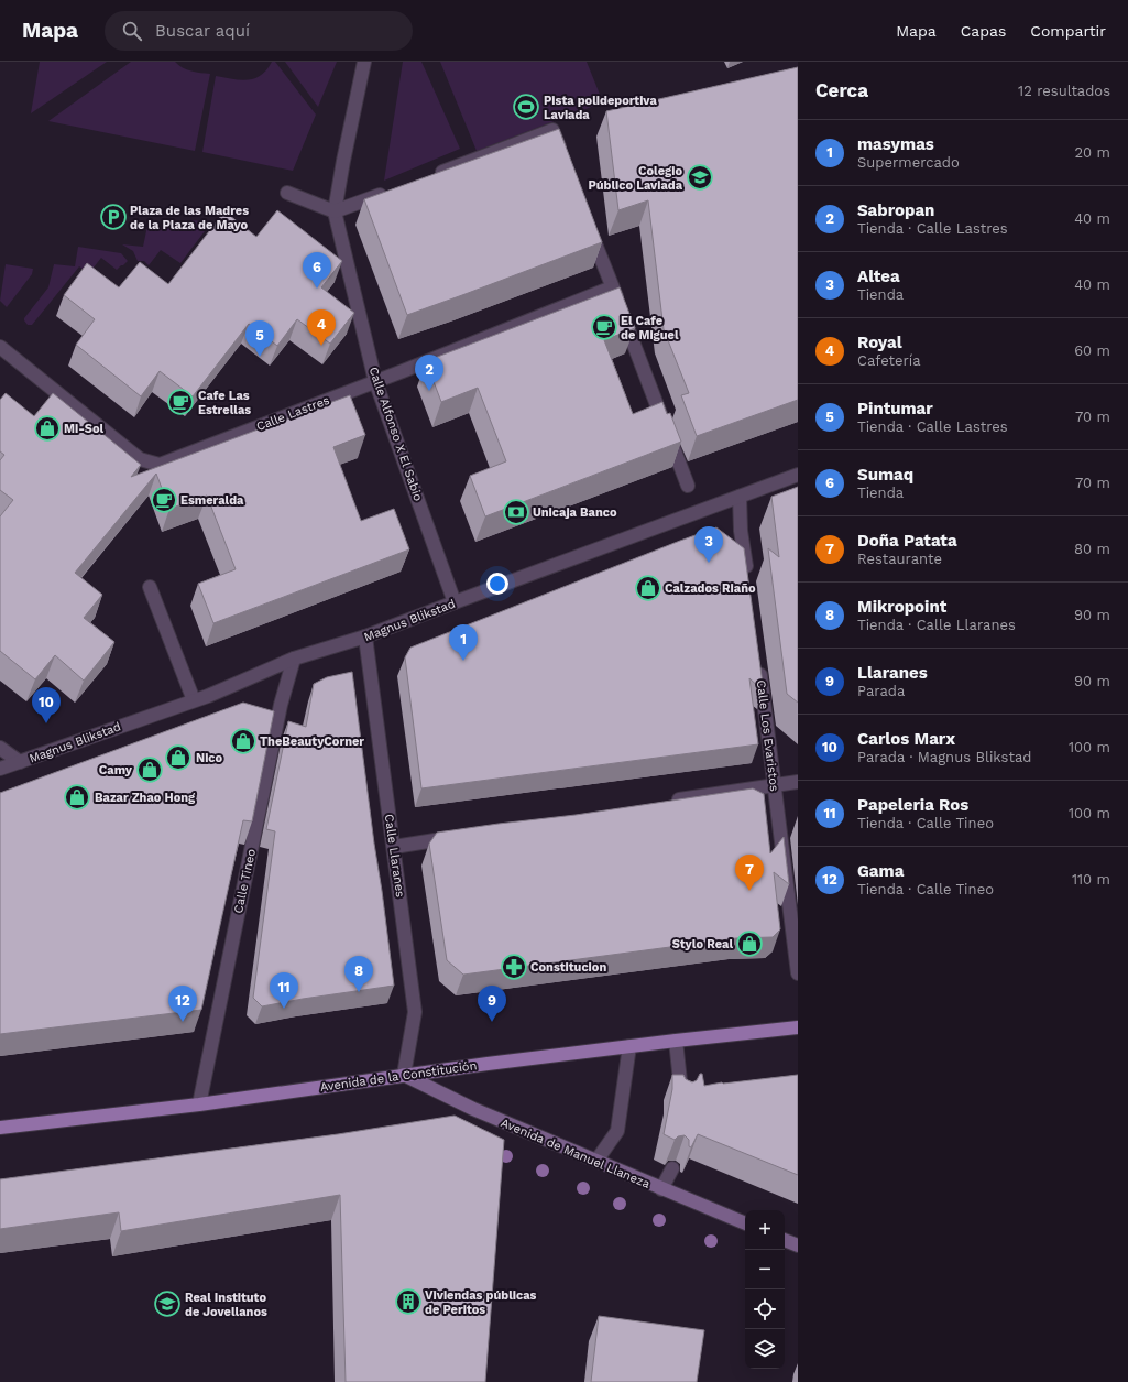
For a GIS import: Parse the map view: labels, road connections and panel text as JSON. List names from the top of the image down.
{
  "streets": {
    "main road": ["Avenida de la Constitución", "Avenida de Manuel Llaneza"],
    "street": [
      "Calle Lastres",
      "Calle Alfonso X El Sabio",
      "Magnus Blikstad",
      "Calle Los Evaristos",
      "Calle Llaranes",
      "Calle Tineo"
    ]
  },
  "crossings": [
    ["Calle Lastres", "Calle Alfonso X El Sabio"],
    ["Calle Alfonso X El Sabio", "Magnus Blikstad"],
    ["Magnus Blikstad", "Calle Llaranes"],
    ["Magnus Blikstad", "Calle Tineo"],
    ["Calle Llaranes", "Avenida de la Constitución"],
    ["Calle Llaranes", "Avenida de Manuel Llaneza"],
    ["Calle Tineo", "Avenida de la Constitución"],
    ["Avenida de la Constitución", "Avenida de Manuel Llaneza"]
  ],
  "places": {
    "sports": ["Pista polideportiva Laviada"],
    "school or university": ["Colegio Público Laviada", "Real Instituto de Jovellanos"],
    "parking": ["Plaza de las Madres de la Plaza de Mayo"],
    "cafe": ["El Cafe de Miguel", "Cafe Las Estrellas", "Esmeralda"],
    "shop": [
      "Mi-Sol",
      "Calzados Riaño",
      "TheBeautyCorner",
      "Nico",
      "Camy",
      "Bazar Zhao Hong",
      "Stylo Real"
    ],
    "bank": ["Unicaja Banco"],
    "pharmacy": ["Constitucion"],
    "building": ["Viviendas públicas de Peritos"]
  },
  "page": {
    "header": "Mapa",
    "search": "Buscar aquí",
    "nav": ["Mapa", "Capas", "Compartir"],
    "heading": ["Cerca", "12 resultados"],
    "list": [
      {
        "mark": "1",
        "name": "masymas",
        "note": "Supermercado",
        "value": "20 m"
      },
      {
        "mark": "2",
        "name": "Sabropan",
        "note": "Tienda · Calle Lastres",
        "value": "40 m"
      },
      {
        "mark": "3",
        "name": "Altea",
        "note": "Tienda",
        "value": "40 m"
      },
      {
        "mark": "4",
        "name": "Royal",
        "note": "Cafetería",
        "value": "60 m"
      },
      {
        "mark": "5",
        "name": "Pintumar",
        "note": "Tienda · Calle Lastres",
        "value": "70 m"
      },
      {
        "mark": "6",
        "name": "Sumaq",
        "note": "Tienda",
        "value": "70 m"
      },
      {
        "mark": "7",
        "name": "Doña Patata",
        "note": "Restaurante",
        "value": "80 m"
      },
      {
        "mark": "8",
        "name": "Mikropoint",
        "note": "Tienda · Calle Llaranes",
        "value": "90 m"
      },
      {
        "mark": "9",
        "name": "Llaranes",
        "note": "Parada",
        "value": "90 m"
      },
      {
        "mark": "10",
        "name": "Carlos Marx",
        "note": "Parada · Magnus Blikstad",
        "value": "100 m"
      },
      {
        "mark": "11",
        "name": "Papeleria Ros",
        "note": "Tienda · Calle Tineo",
        "value": "100 m"
      },
      {
        "mark": "12",
        "name": "Gama",
        "note": "Tienda · Calle Tineo",
        "value": "110 m"
      }
    ],
    "pins": [
      "6",
      "4",
      "5",
      "2",
      "3",
      "1",
      "10",
      "7",
      "8",
      "11",
      "9",
      "12"
    ],
    "map_buttons": ["+", "−"]
  }
}
